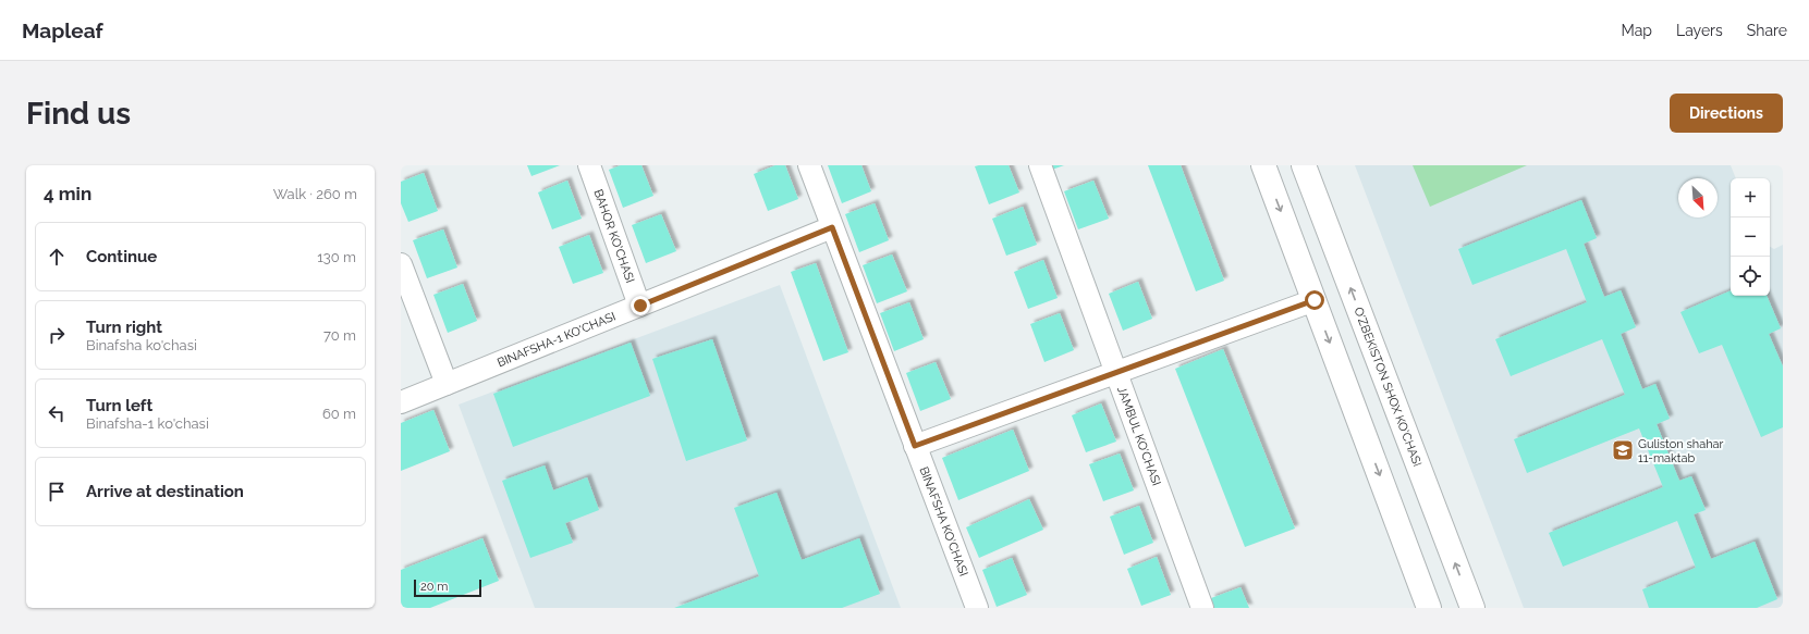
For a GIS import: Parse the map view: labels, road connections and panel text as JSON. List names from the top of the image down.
{
  "streets": {
    "main road": ["O'ZBEKISTON SHOX KO'CHASI"],
    "street": [
      "BAHOR KO'CHASI",
      "BINAFSHA-1 KO'CHASI",
      "JAMBUL KO'CHASI",
      "BINAFSHA KO'CHASI"
    ]
  },
  "crossings": [
    ["BAHOR KO'CHASI", "BINAFSHA-1 KO'CHASI"],
    ["BINAFSHA-1 KO'CHASI", "BINAFSHA KO'CHASI"]
  ],
  "places": {
    "school or university": ["Guliston shahar 11-maktab"]
  },
  "scale_bar": "20 m",
  "north": "bottom right",
  "page": {
    "header": "Mapleaf",
    "nav": ["Map", "Layers", "Share"],
    "buttons": "Directions",
    "title": "Find us",
    "heading": ["4 min", "Walk · 260 m"],
    "map_buttons": ["+", "−"],
    "list": [
      ["Continue", "130 m"],
      ["Turn right", "Binafsha ko'chasi", "70 m"],
      ["Turn left", "Binafsha-1 ko'chasi", "60 m"],
      "Arrive at destination"
    ],
    "scale": "20 m"
  }
}
